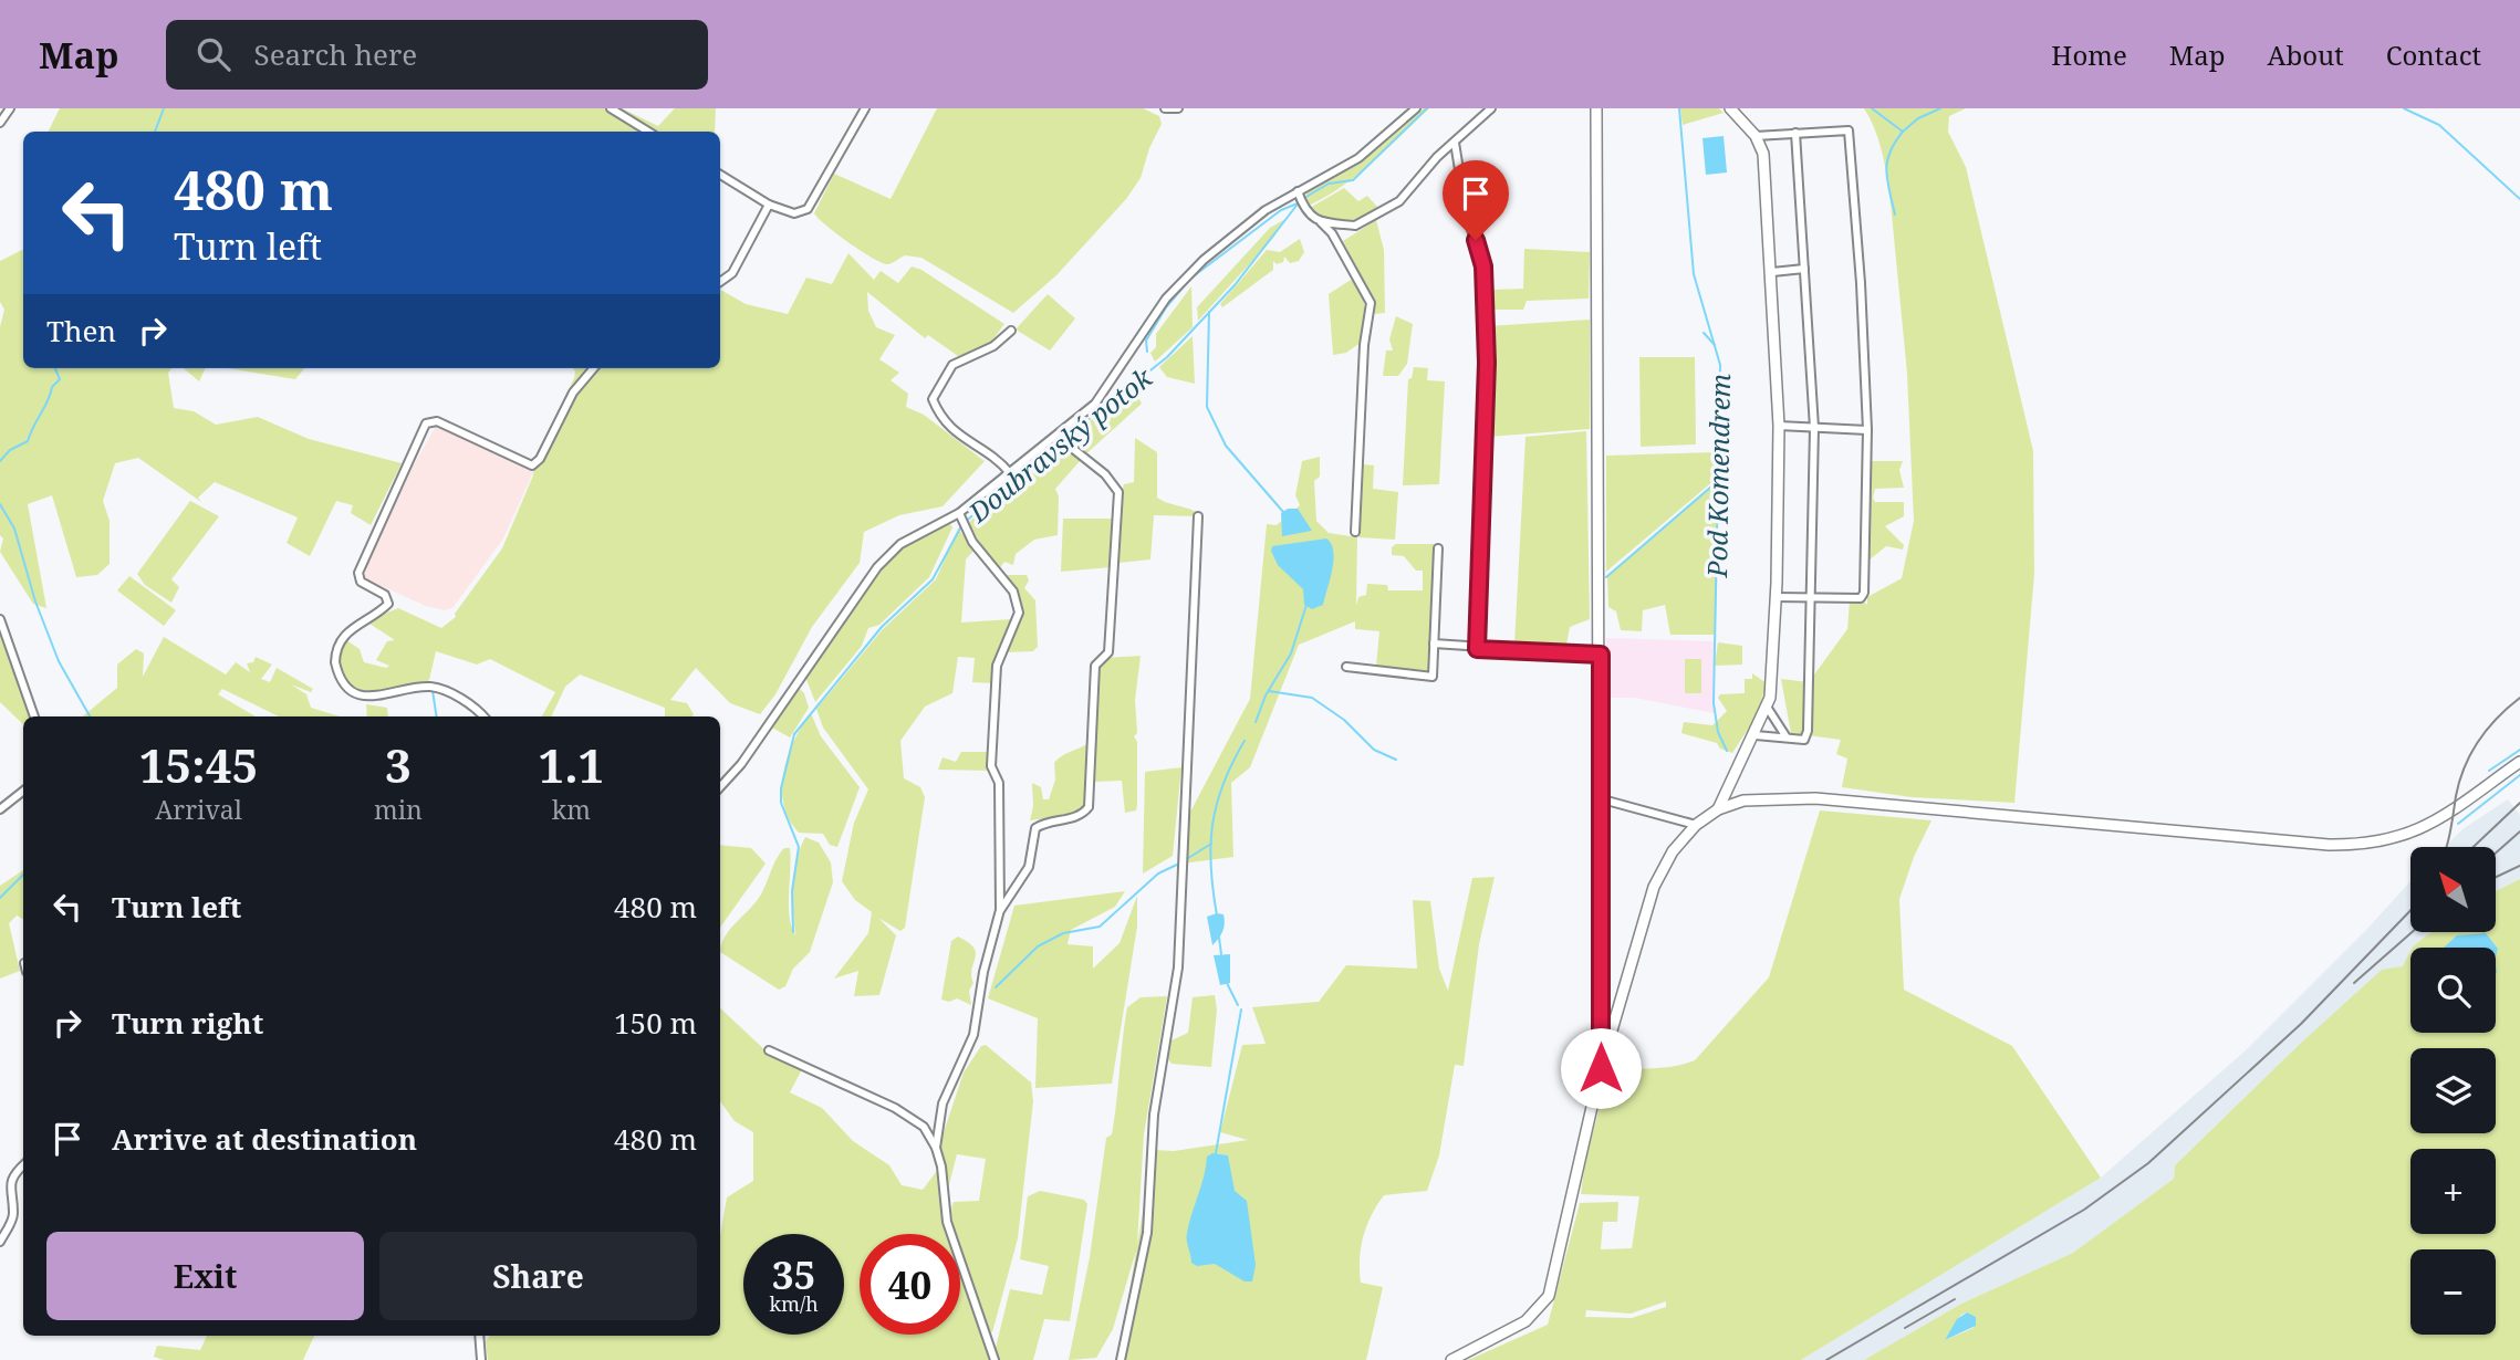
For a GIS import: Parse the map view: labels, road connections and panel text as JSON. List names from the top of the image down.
{
  "water": ["Doubravský potok", "Pod Komendrem"],
  "north": "top left",
  "page": {
    "header": "Map",
    "search": "Search here",
    "nav": [
      "Home",
      "Map",
      "About",
      "Contact"
    ],
    "turn": ["480 m", "Turn left"],
    "then": "Then",
    "eta": [
      "15:45",
      "Arrival",
      "3",
      "min",
      "1.1",
      "km"
    ],
    "map_buttons": ["+", "−"],
    "list": [
      {
        "name": "Turn left",
        "value": "480 m"
      },
      {
        "name": "Turn right",
        "value": "150 m"
      },
      {
        "name": "Arrive at destination",
        "value": "480 m"
      }
    ],
    "buttons": ["Exit", "Share"],
    "speed": "35 km/h",
    "limit": "40"
  }
}
